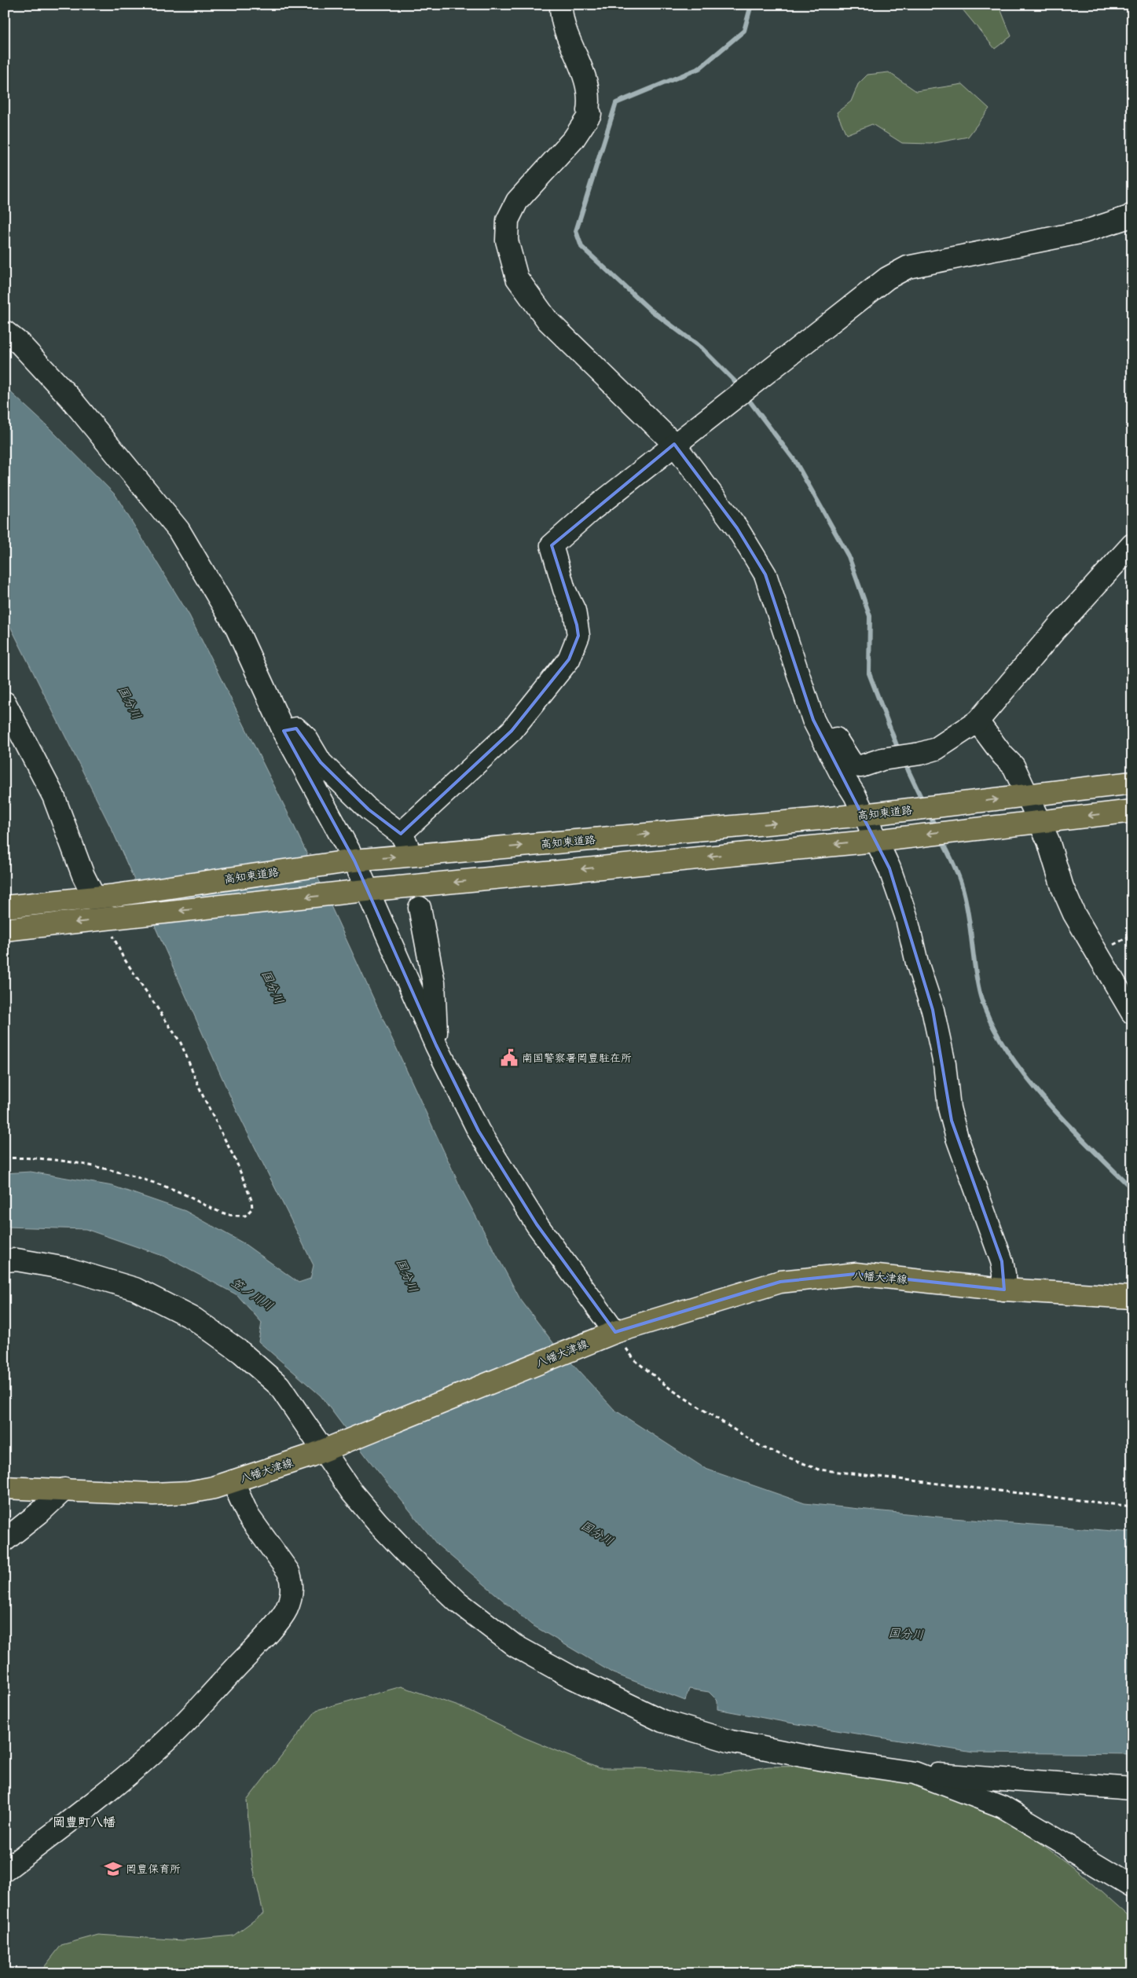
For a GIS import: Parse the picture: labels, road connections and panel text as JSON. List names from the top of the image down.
{
  "streets": {
    "main road": ["高知東道路", "八幡大津線"]
  },
  "districts": ["岡豊町八幡"],
  "water": ["国分川", "笠ノ川川"],
  "places": {
    "public building": ["南国警察署岡豊駐在所"],
    "school or university": ["岡豊保育所"]
  }
}
